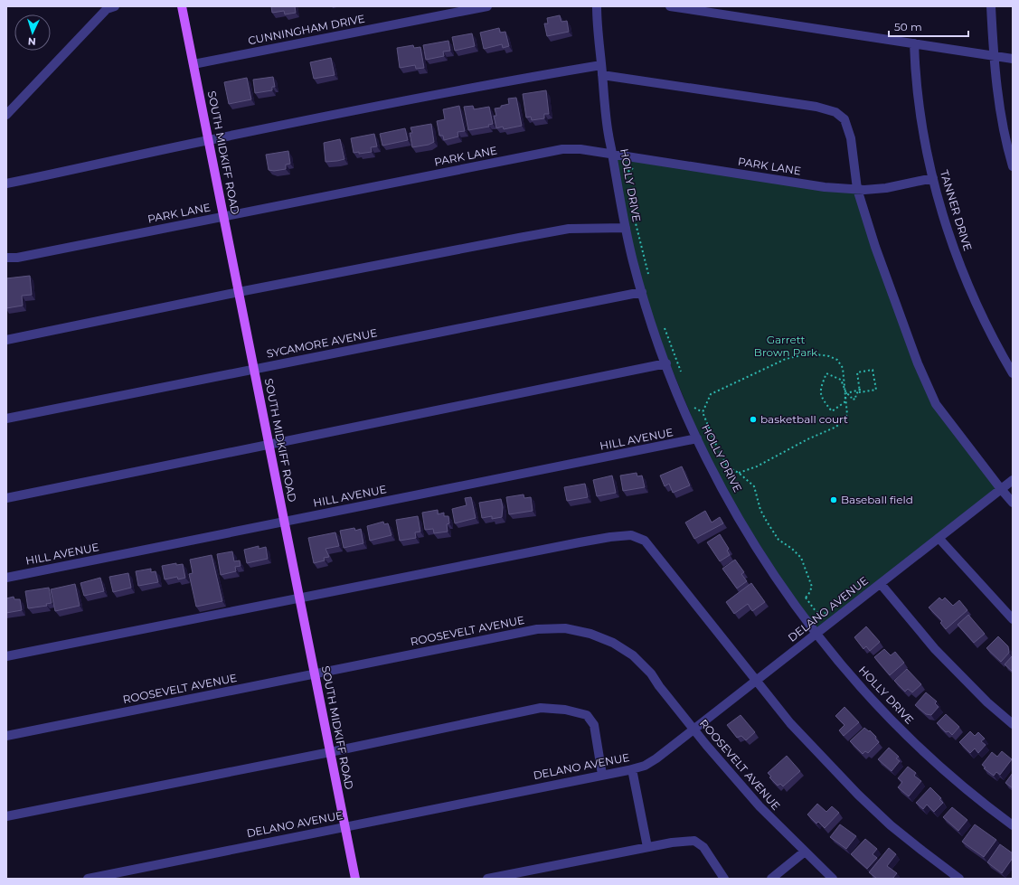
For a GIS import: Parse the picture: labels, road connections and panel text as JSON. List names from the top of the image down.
{
  "streets": {
    "main road": ["SOUTH MIDKIFF ROAD"],
    "street": [
      "CUNNINGHAM DRIVE",
      "PARK LANE",
      "HOLLY DRIVE",
      "TANNER DRIVE",
      "SYCAMORE AVENUE",
      "HILL AVENUE",
      "DELANO AVENUE",
      "ROOSEVELT AVENUE"
    ]
  },
  "crossings": [
    ["CUNNINGHAM DRIVE", "SOUTH MIDKIFF ROAD"],
    ["SOUTH MIDKIFF ROAD", "PARK LANE"],
    ["SOUTH MIDKIFF ROAD", "SYCAMORE AVENUE"],
    ["SOUTH MIDKIFF ROAD", "HILL AVENUE"],
    ["SOUTH MIDKIFF ROAD", "DELANO AVENUE"],
    ["SOUTH MIDKIFF ROAD", "ROOSEVELT AVENUE"],
    ["PARK LANE", "HOLLY DRIVE"],
    ["PARK LANE", "TANNER DRIVE"],
    ["HOLLY DRIVE", "SYCAMORE AVENUE"],
    ["HOLLY DRIVE", "HILL AVENUE"],
    ["HOLLY DRIVE", "DELANO AVENUE"],
    ["DELANO AVENUE", "ROOSEVELT AVENUE"]
  ],
  "parks": ["Garrett Brown Park"],
  "places": ["basketball court", "Baseball field"],
  "scale_bar": "50 m",
  "north": "bottom"
}
